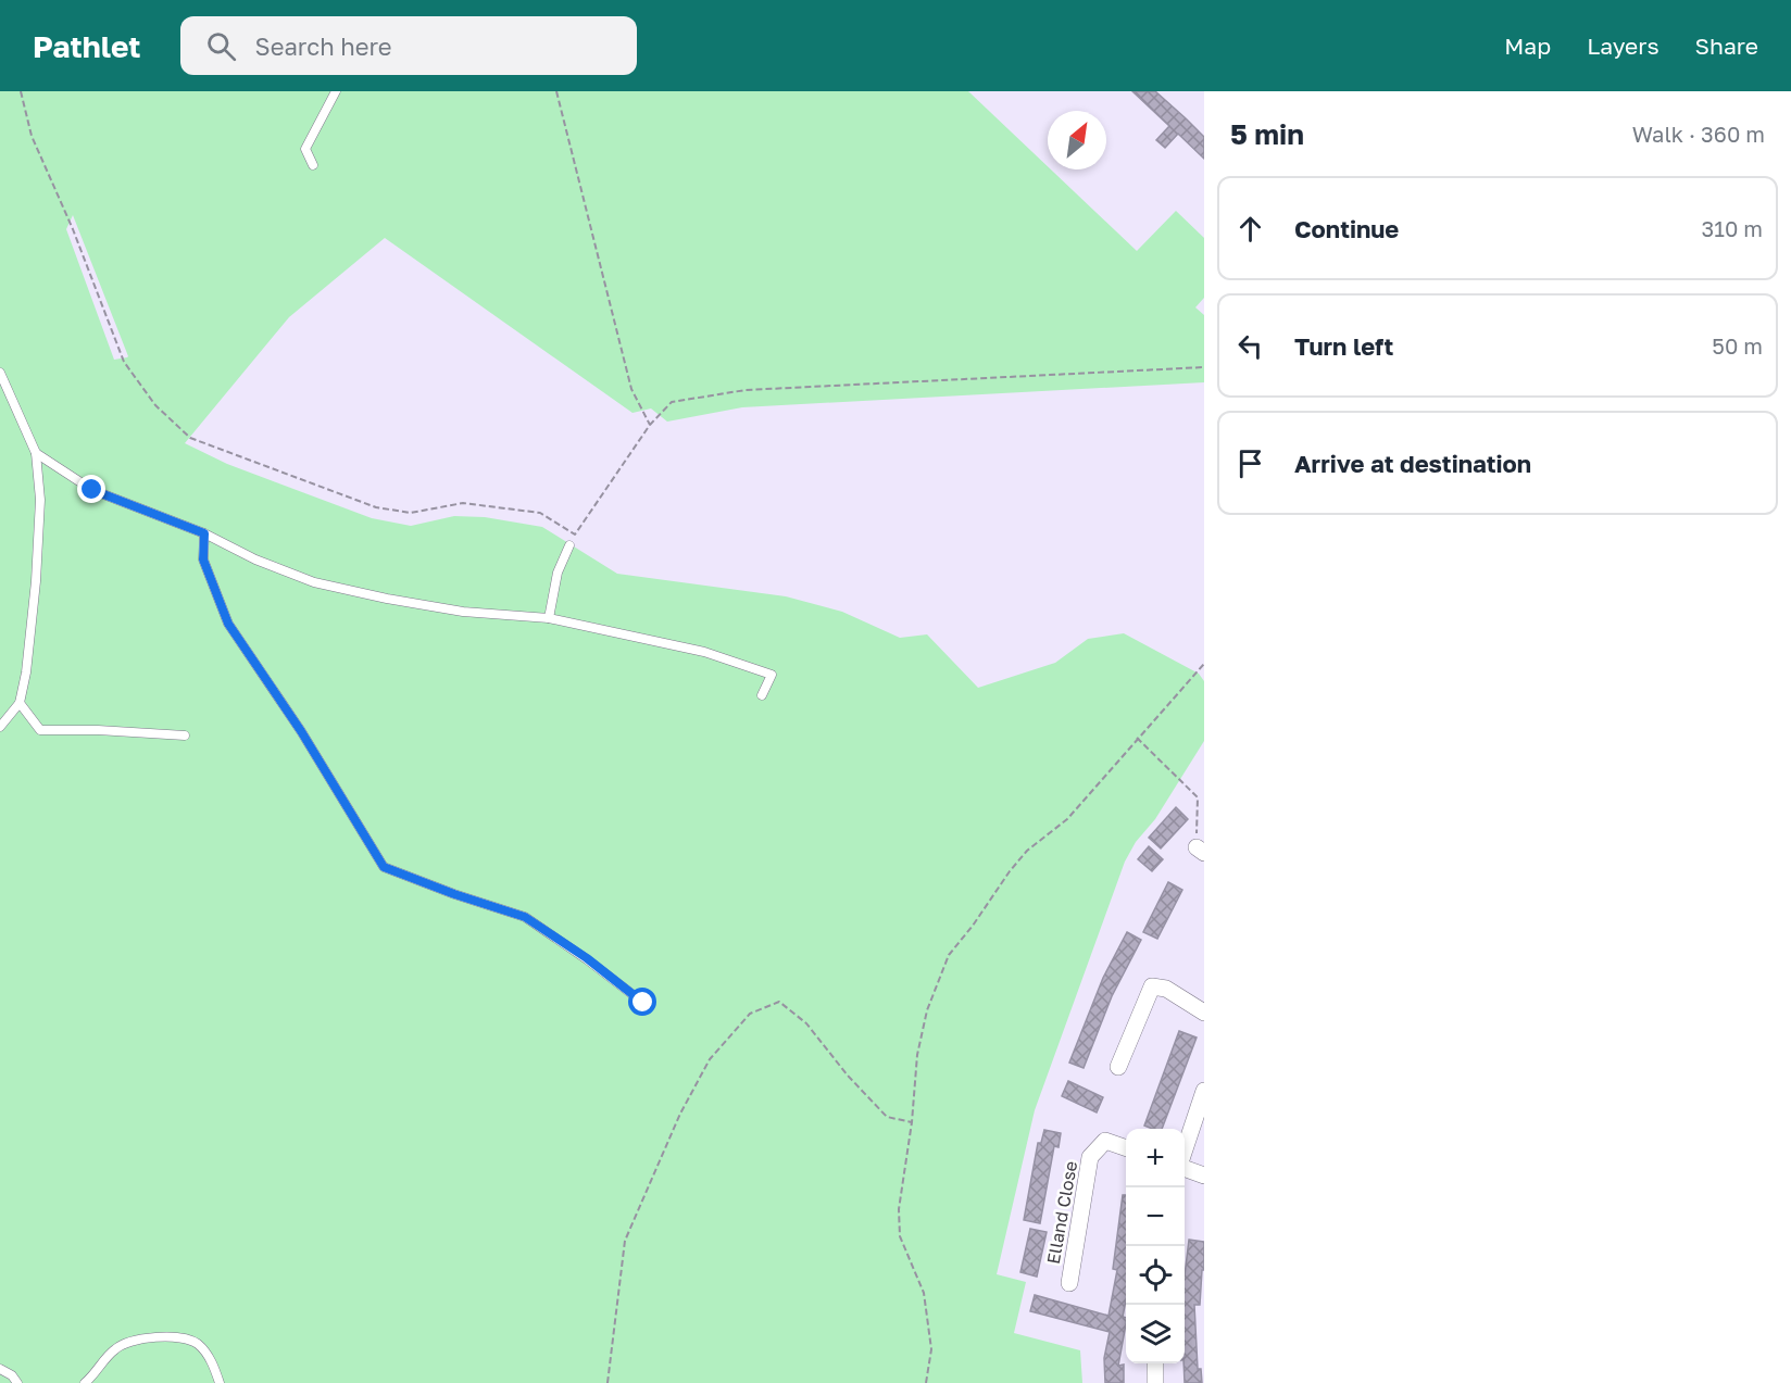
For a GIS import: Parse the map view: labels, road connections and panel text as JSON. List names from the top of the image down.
{
  "streets": {
    "street": ["Elland Close"]
  },
  "north": "top right",
  "page": {
    "header": "Pathlet",
    "search": "Search here",
    "nav": ["Map", "Layers", "Share"],
    "heading": ["5 min", "Walk · 360 m"],
    "list": [
      ["Continue", "310 m"],
      ["Turn left", "50 m"],
      "Arrive at destination"
    ],
    "map_buttons": ["+", "−"]
  }
}
